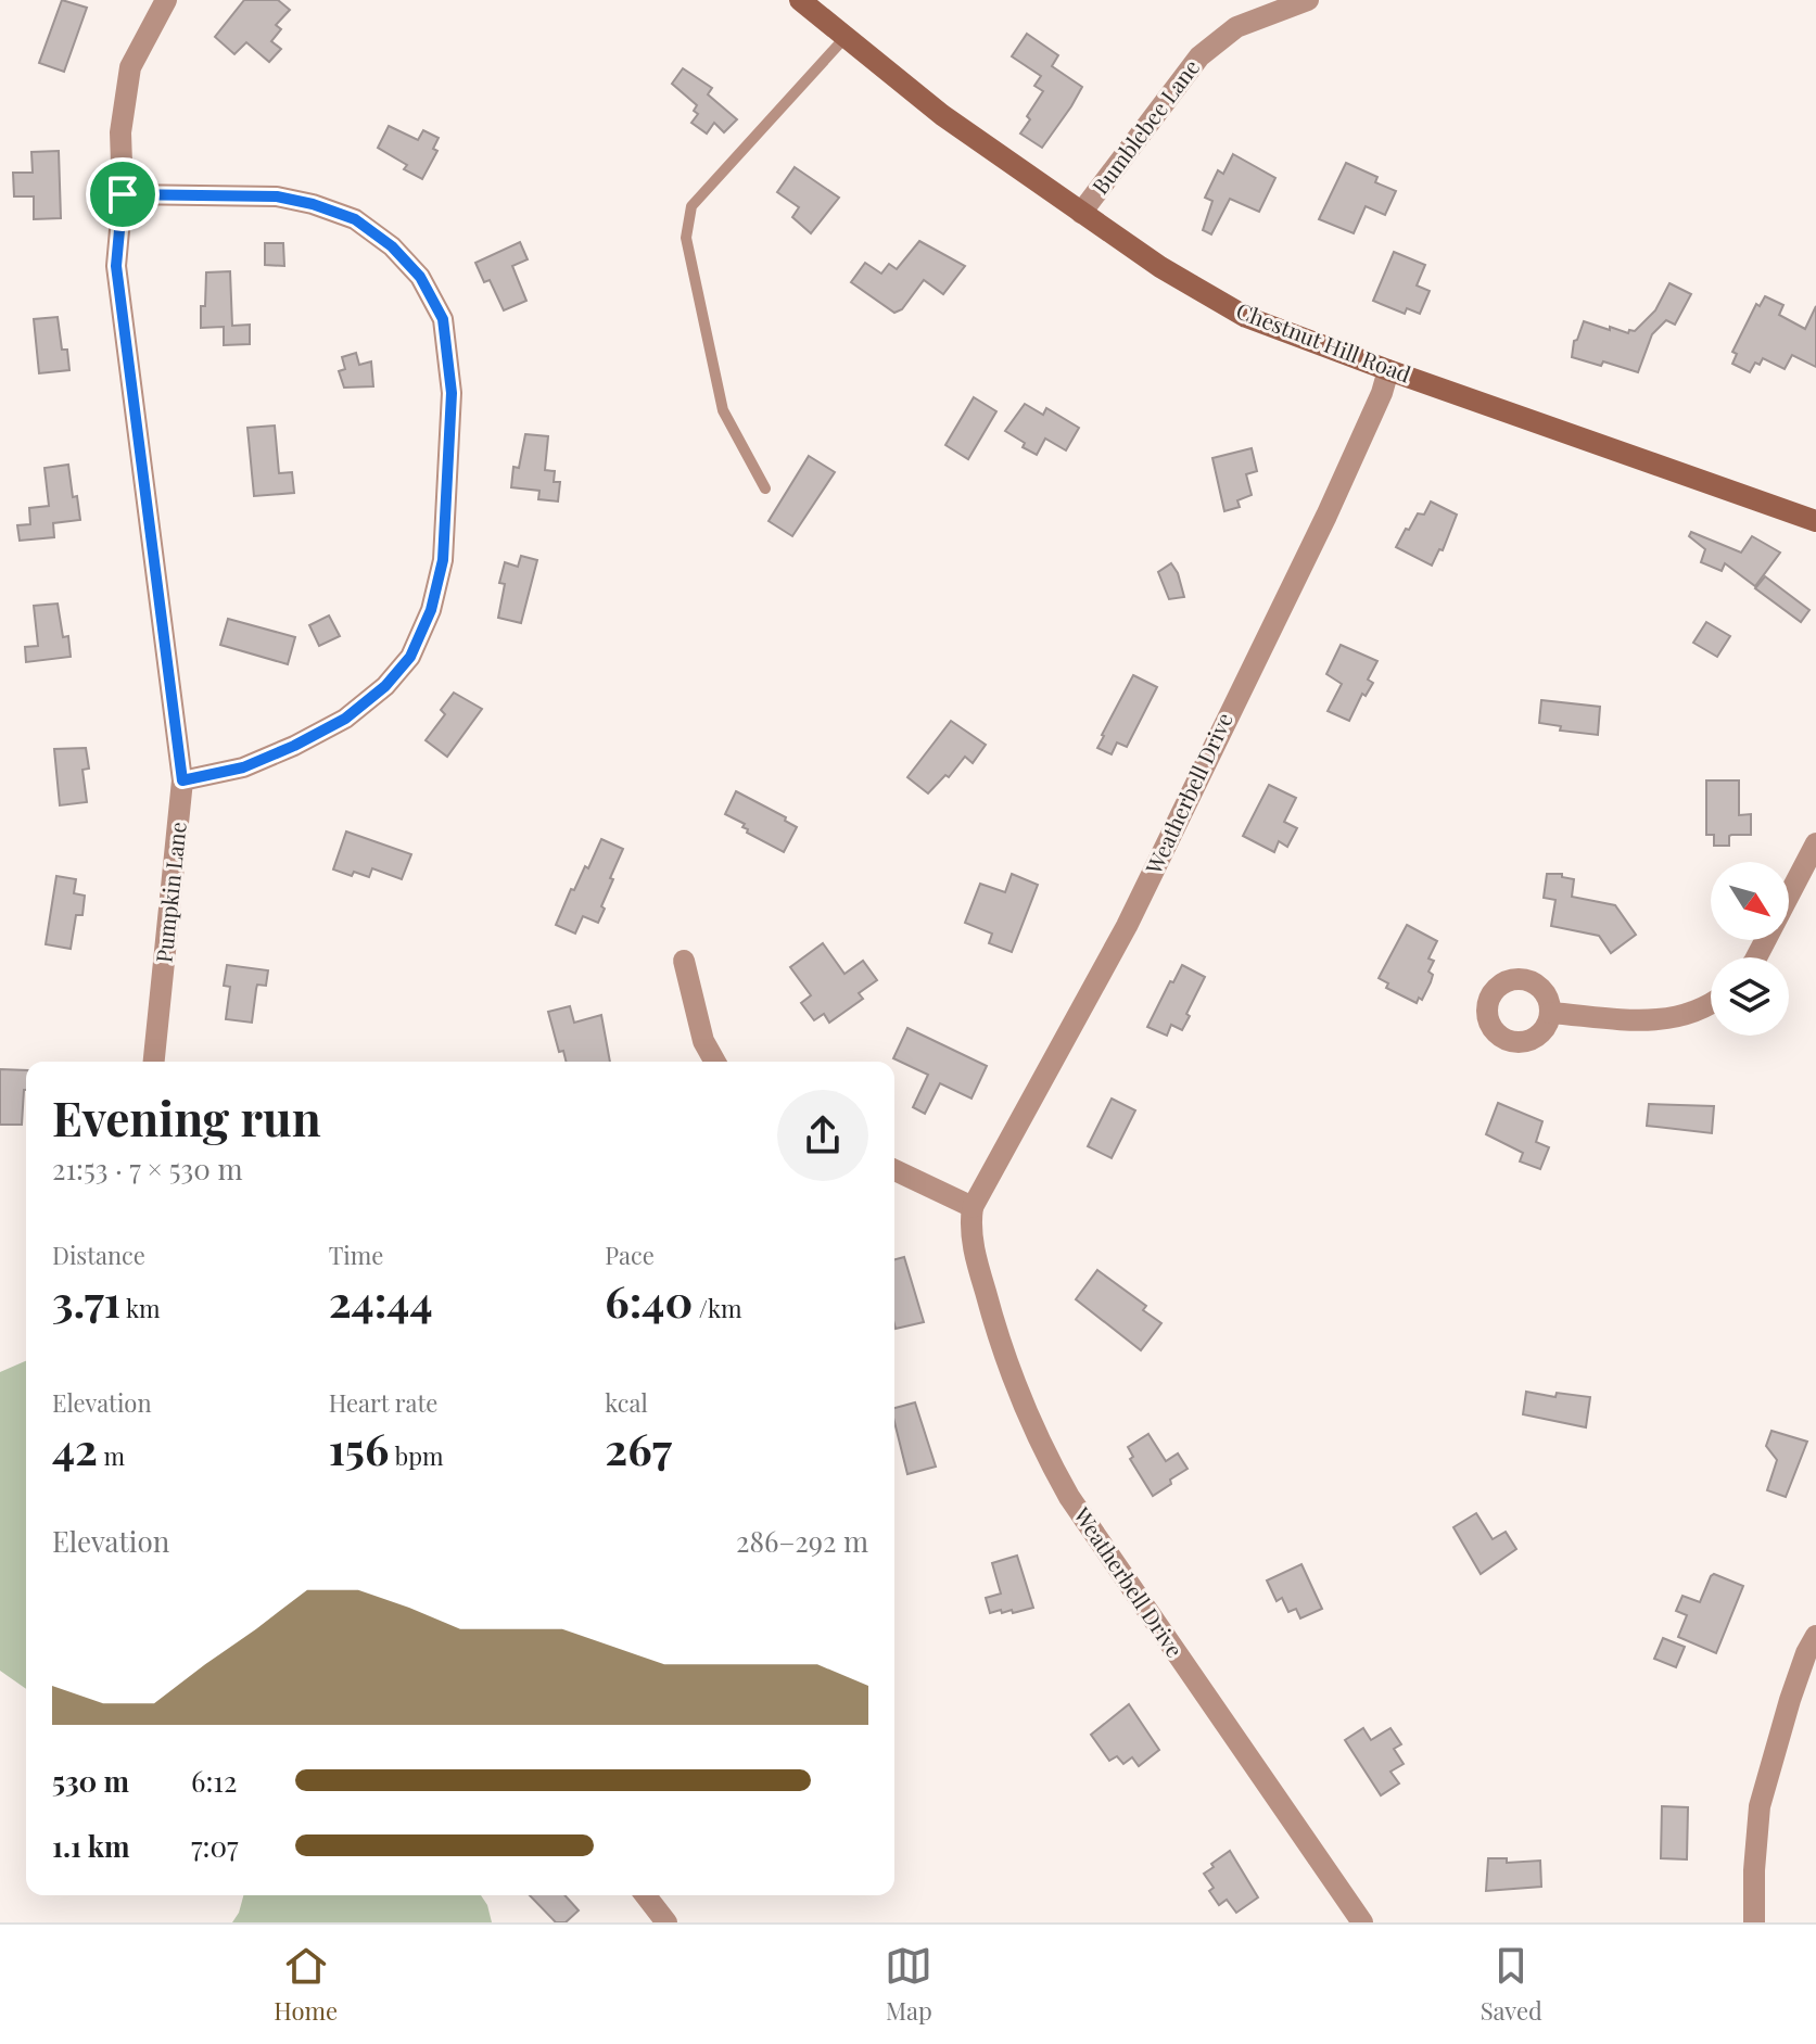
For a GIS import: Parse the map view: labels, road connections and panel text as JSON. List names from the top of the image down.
{
  "streets": {
    "main road": ["Chestnut Hill Road"],
    "street": ["Bumblebee Lane", "Weatherbell Drive", "Pumpkin Lane"]
  },
  "crossings": [
    ["Bumblebee Lane", "Chestnut Hill Road"],
    ["Chestnut Hill Road", "Weatherbell Drive"]
  ],
  "north": "bottom right",
  "page": {
    "heading": ["Evening run", "21:53 · 7 × 530 m"],
    "stats": [
      ["Distance", "3.71 km"],
      ["Time", "24:44"],
      ["Pace", "6:40 /km"],
      ["Elevation", "42 m"],
      ["Heart rate", "156 bpm"],
      ["kcal", "267"]
    ],
    "chart": ["Elevation", "286–292 m"],
    "list": [
      {
        "name": "530 m",
        "note": "6:12"
      },
      {
        "name": "1.1 km",
        "note": "7:07"
      }
    ],
    "tabs": ["Home", "Map", "Saved"]
  }
}
